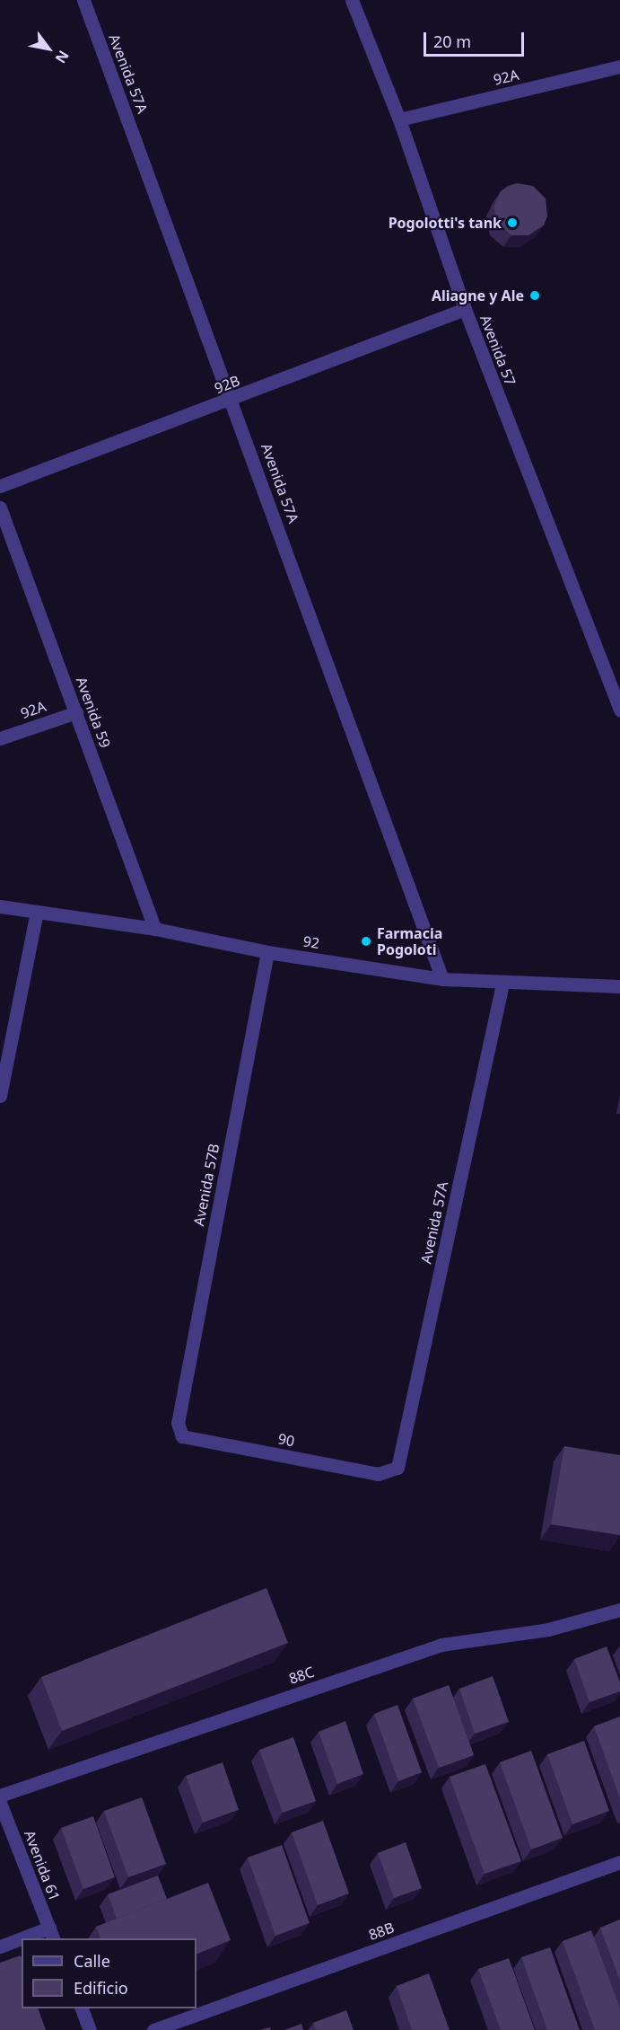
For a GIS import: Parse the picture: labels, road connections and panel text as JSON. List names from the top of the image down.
{
  "streets": {
    "street": [
      "Avenida 57A",
      "92A",
      "Avenida 57",
      "92B",
      "Avenida 59",
      "92",
      "Avenida 57B",
      "90",
      "88C",
      "Avenida 61",
      "88B"
    ]
  },
  "crossings": [
    ["Avenida 57A", "92B"],
    ["Avenida 57A", "92"],
    ["Avenida 57A", "90"],
    ["92A", "Avenida 57"],
    ["92A", "Avenida 59"],
    ["Avenida 57", "92B"],
    ["Avenida 59", "92"],
    ["92", "Avenida 57B"],
    ["Avenida 57B", "90"]
  ],
  "places": ["Pogolotti's tank", "Aliagne y Ale", "Farmacia Pogoloti"],
  "legend": ["Calle", "Edificio"],
  "scale_bar": "20 m",
  "north": "bottom right"
}
